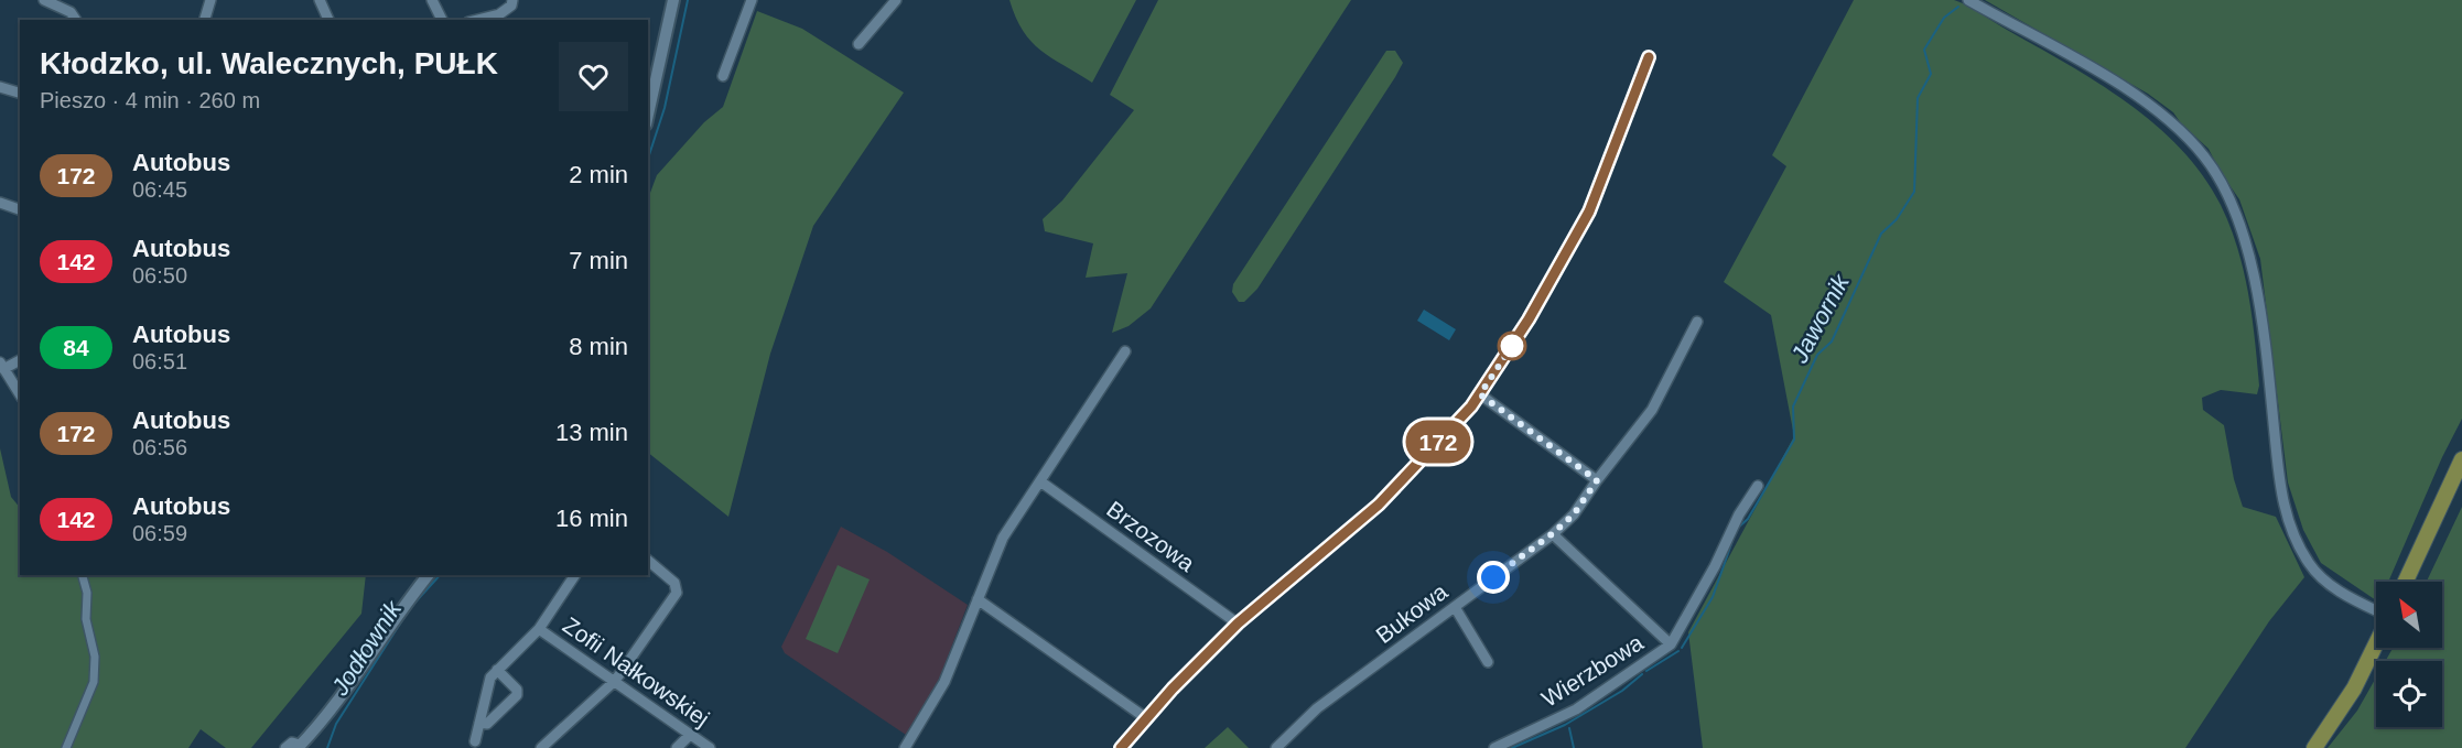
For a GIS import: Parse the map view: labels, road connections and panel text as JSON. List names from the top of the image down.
{
  "streets": {
    "street": [
      "Brzozowa",
      "Bukowa",
      "Wierzbowa",
      "Zofii Nałkowskiej"
    ]
  },
  "crossings": [
    ["Bukowa", "Wierzbowa"]
  ],
  "water": ["Jawornik", "Jodłownik"],
  "lines": ["bus line 172"],
  "north": "top left",
  "page": {
    "on_map": "172",
    "heading": ["Kłodzko, ul. Walecznych, PUŁK", "Pieszo · 4 min · 260 m"],
    "list": [
      {
        "mark": "172",
        "name": "Autobus",
        "note": "06:45",
        "value": "2 min"
      },
      {
        "mark": "142",
        "name": "Autobus",
        "note": "06:50",
        "value": "7 min"
      },
      {
        "mark": "84",
        "name": "Autobus",
        "note": "06:51",
        "value": "8 min"
      },
      {
        "mark": "172",
        "name": "Autobus",
        "note": "06:56",
        "value": "13 min"
      },
      {
        "mark": "142",
        "name": "Autobus",
        "note": "06:59",
        "value": "16 min"
      }
    ]
  }
}
